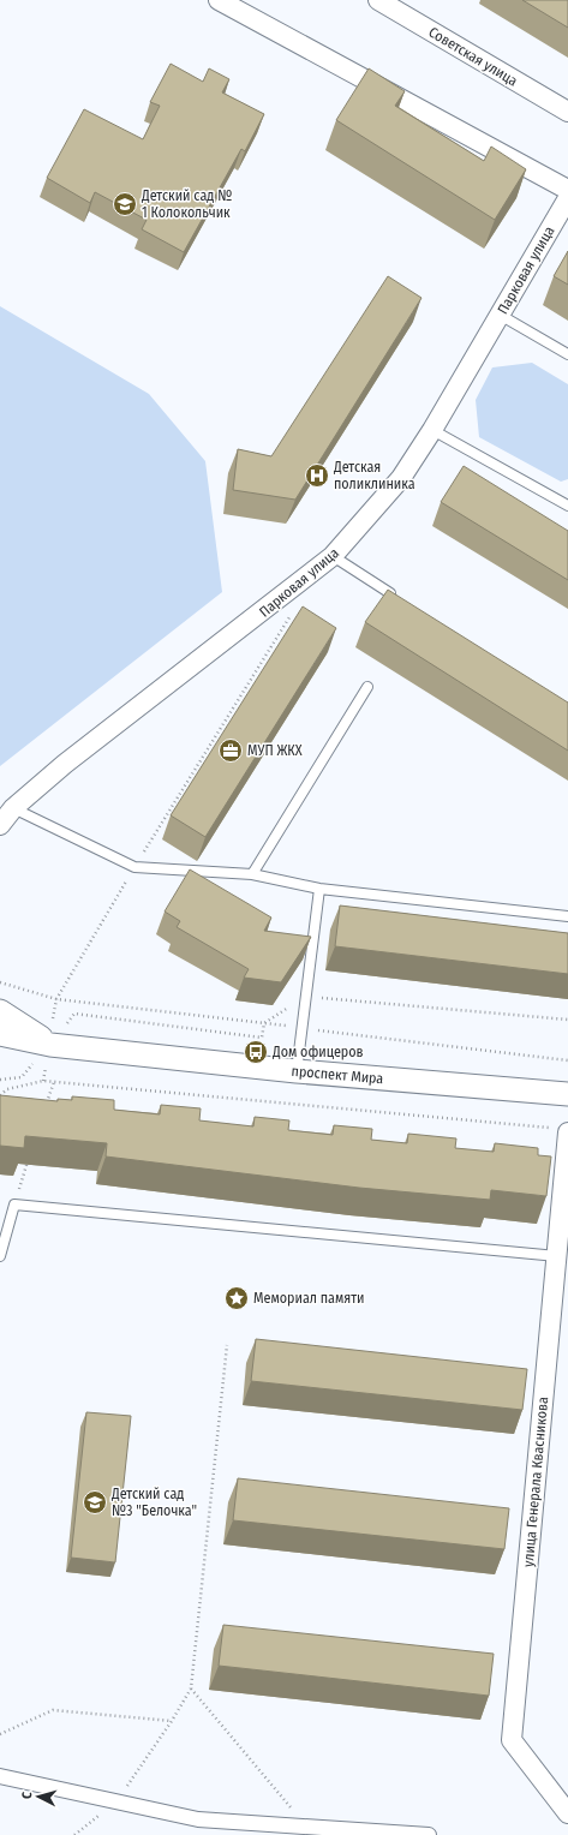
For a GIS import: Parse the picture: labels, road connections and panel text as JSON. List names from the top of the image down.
{
  "streets": {
    "street": [
      "Советская улица",
      "Парковая улица",
      "проспект Мира",
      "улица Генерала Квасникова"
    ]
  },
  "places": {
    "school or university": ["Детский сад № 1 Колокольчик", "Детский сад №3 \"Белочка\""],
    "hospital": ["Детская поликлиника"],
    "office": ["МУП ЖКХ"],
    "bus stop": ["Дом офицеров"],
    "place": ["Мемориал памяти"]
  },
  "north": "left"
}
